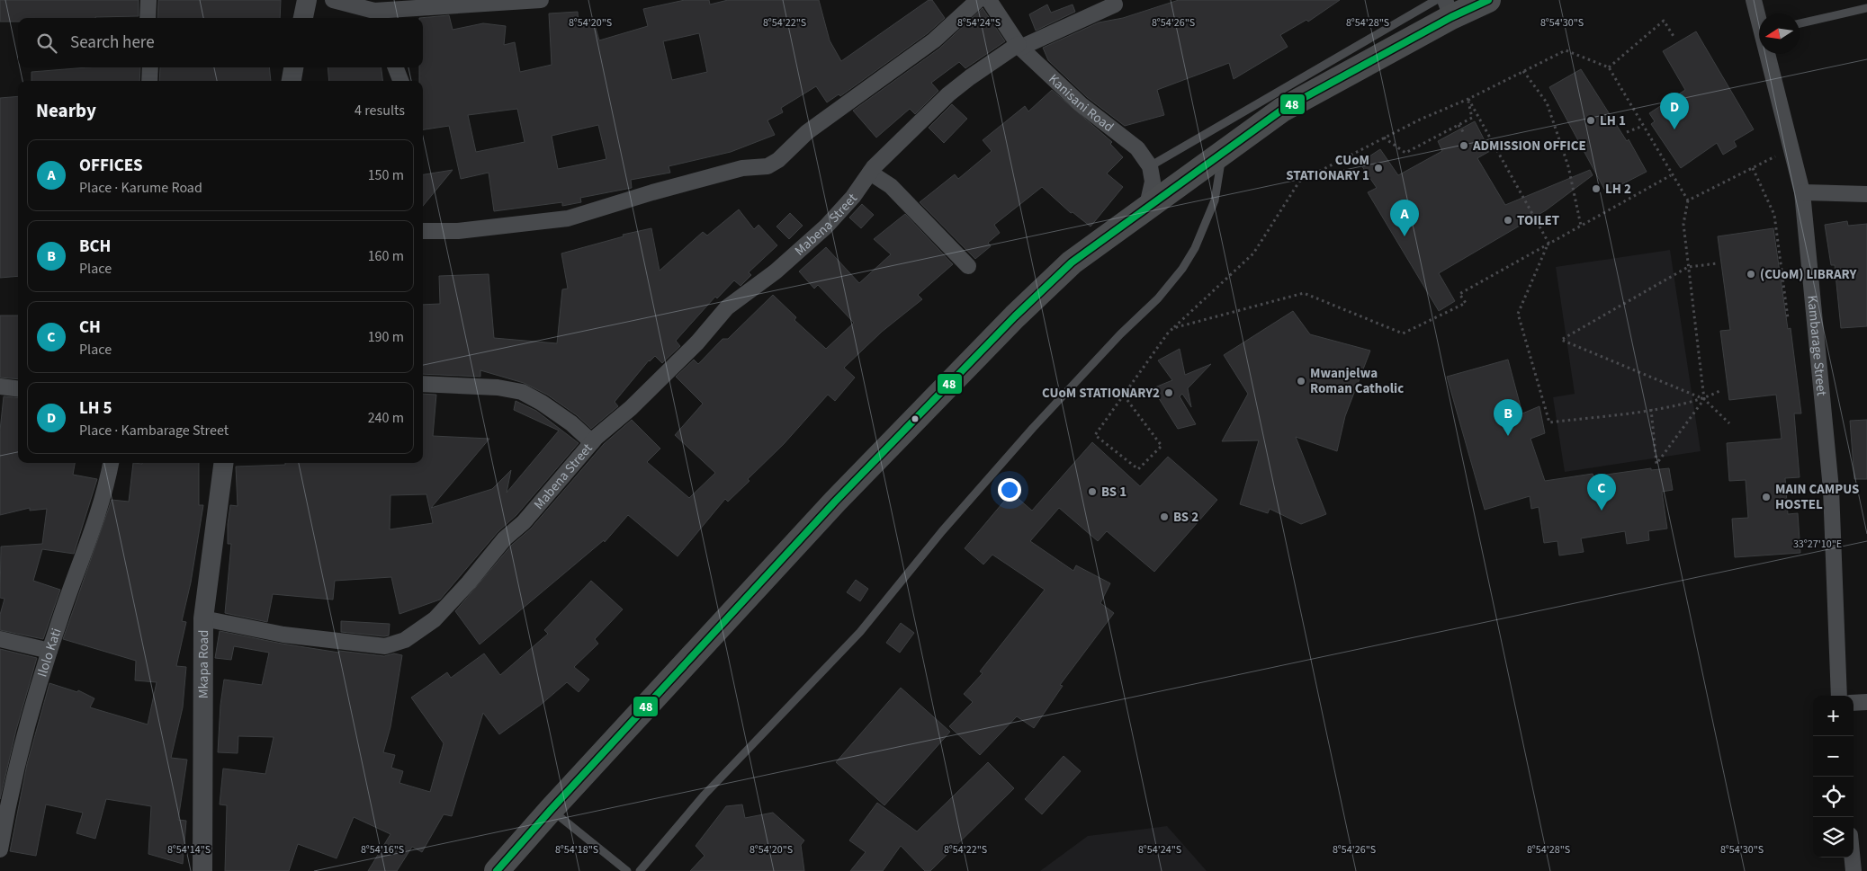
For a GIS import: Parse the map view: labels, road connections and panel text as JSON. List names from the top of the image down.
{
  "streets": {
    "street": [
      "Kanisani Road",
      "Mabena Street",
      "Kambarage Street",
      "Ilolo Kati",
      "Mkapa Road"
    ]
  },
  "crossings": [
    ["Kanisani Road", "Mabena Street"],
    ["Mabena Street", "Mkapa Road"]
  ],
  "places": [
    "LH 1",
    "ADMISSION OFFICE",
    "CUoM STATIONARY 1",
    "LH 2",
    "TOILET",
    "(CUoM) LIBRARY",
    "Mwanjelwa Roman Catholic",
    "CUoM STATIONARY2",
    "BS 1",
    "MAIN CAMPUS HOSTEL",
    "BS 2"
  ],
  "lines": ["transit line 48"],
  "north": "left",
  "page": {
    "search": "Search here",
    "heading": ["Nearby", "4 results"],
    "pins": [
      "D",
      "A",
      "B",
      "C"
    ],
    "list": [
      {
        "mark": "A",
        "name": "OFFICES",
        "note": "Place · Karume Road",
        "value": "150 m"
      },
      {
        "mark": "B",
        "name": "BCH",
        "note": "Place",
        "value": "160 m"
      },
      {
        "mark": "C",
        "name": "CH",
        "note": "Place",
        "value": "190 m"
      },
      {
        "mark": "D",
        "name": "LH 5",
        "note": "Place · Kambarage Street",
        "value": "240 m"
      }
    ],
    "map_buttons": ["+", "−"]
  },
  "coordinates": [
    "8°54'20\"S",
    "8°54'22\"S",
    "8°54'24\"S",
    "8°54'26\"S",
    "8°54'28\"S",
    "8°54'30\"S",
    "33°27'10\"E",
    "8°54'14\"S",
    "8°54'16\"S",
    "8°54'18\"S"
  ]
}
